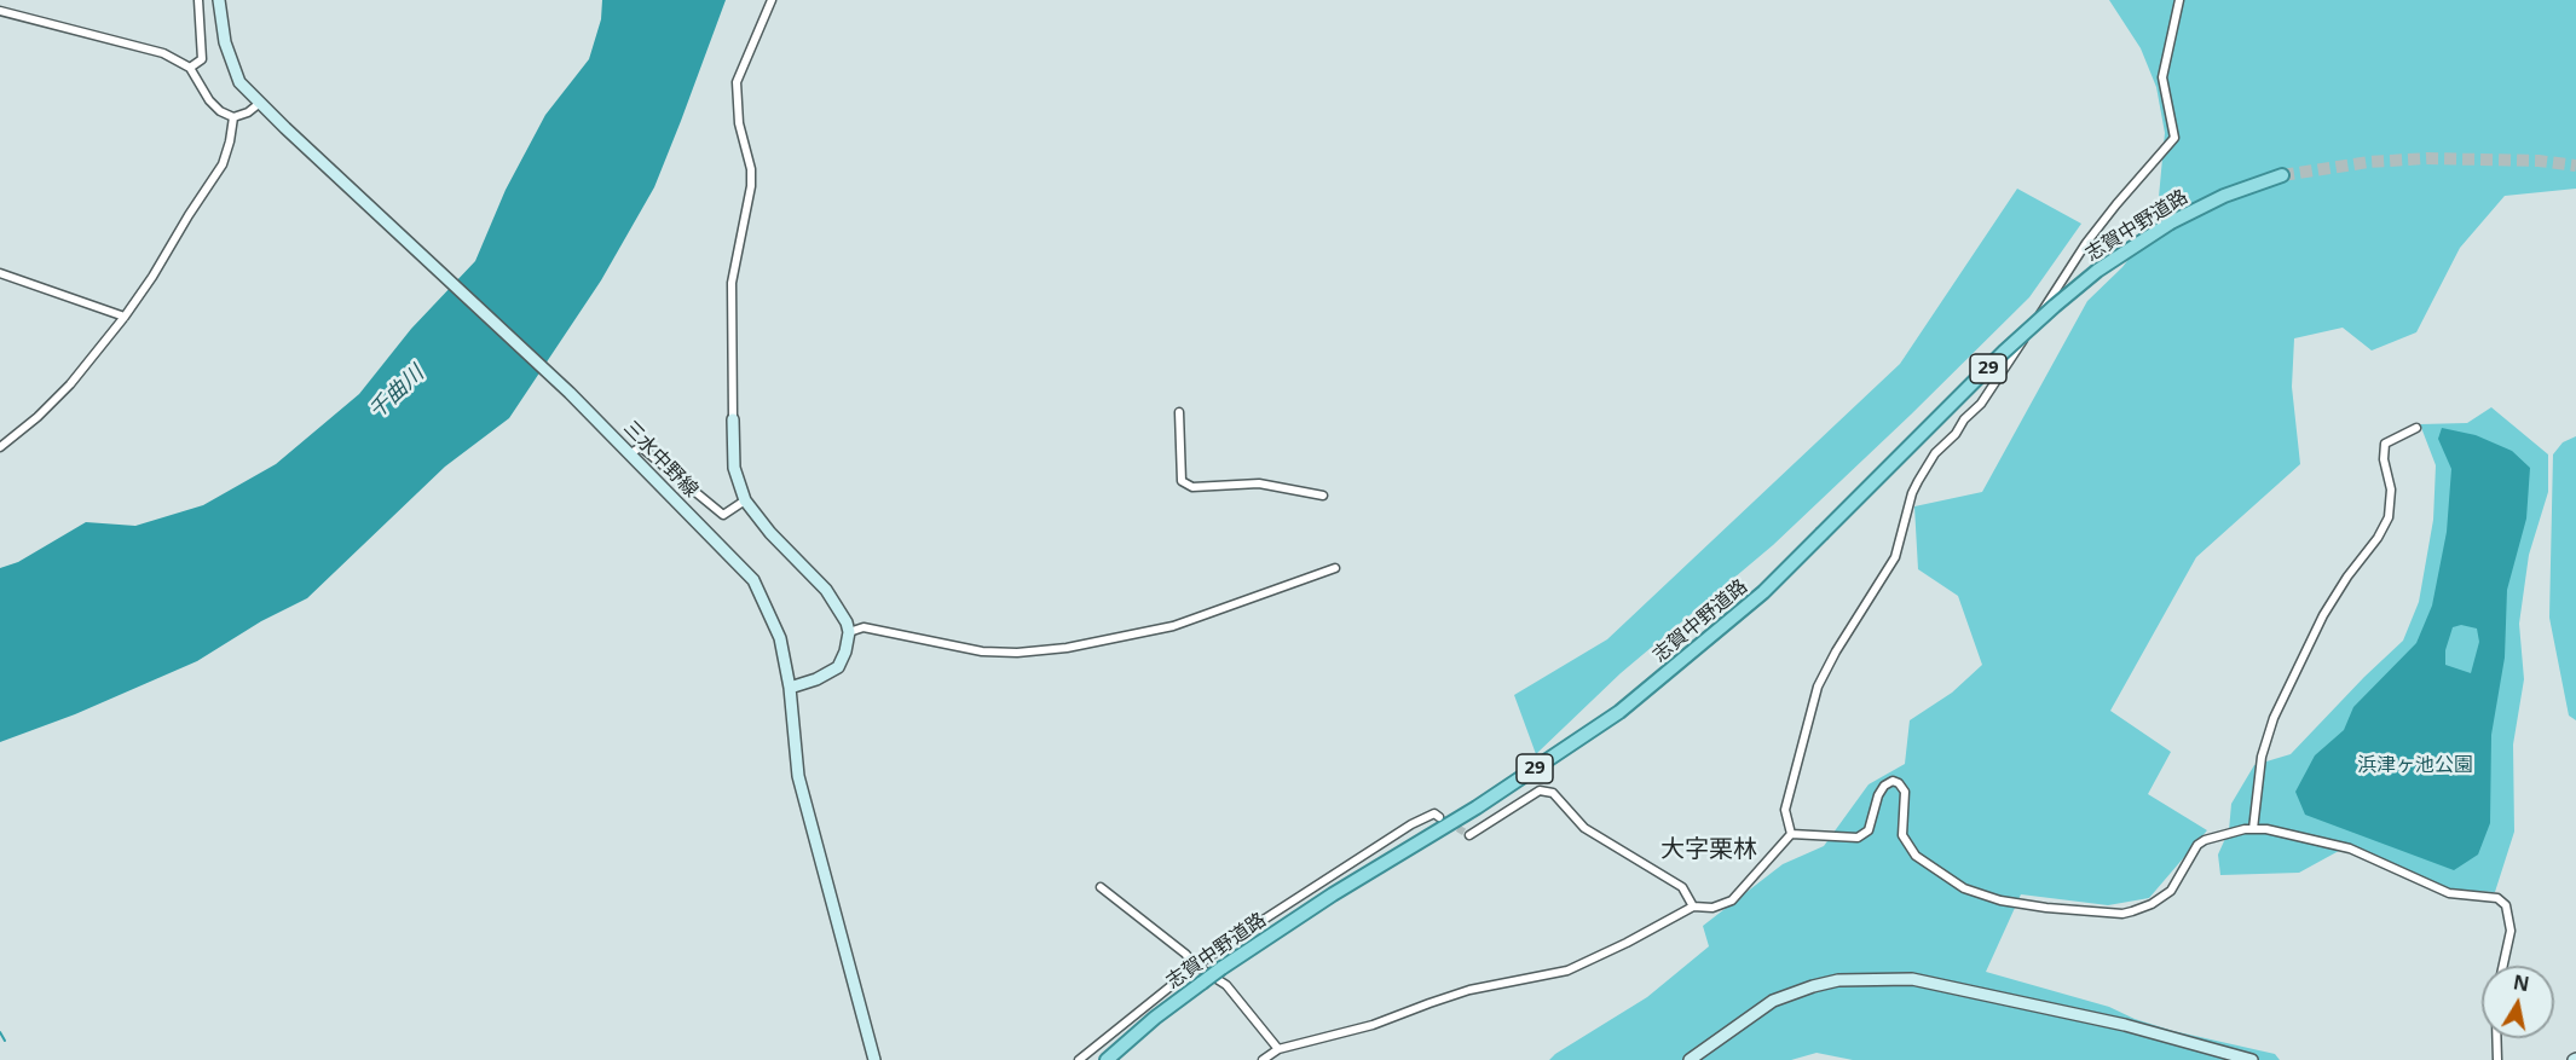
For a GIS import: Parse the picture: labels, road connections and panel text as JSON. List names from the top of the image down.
{
  "streets": {
    "main road": ["志賀中野道路", "29", "三水中野線"]
  },
  "districts": ["大字栗林"],
  "water": ["千曲川"],
  "parks": ["浜津ヶ池公園"],
  "north": "top"
}
